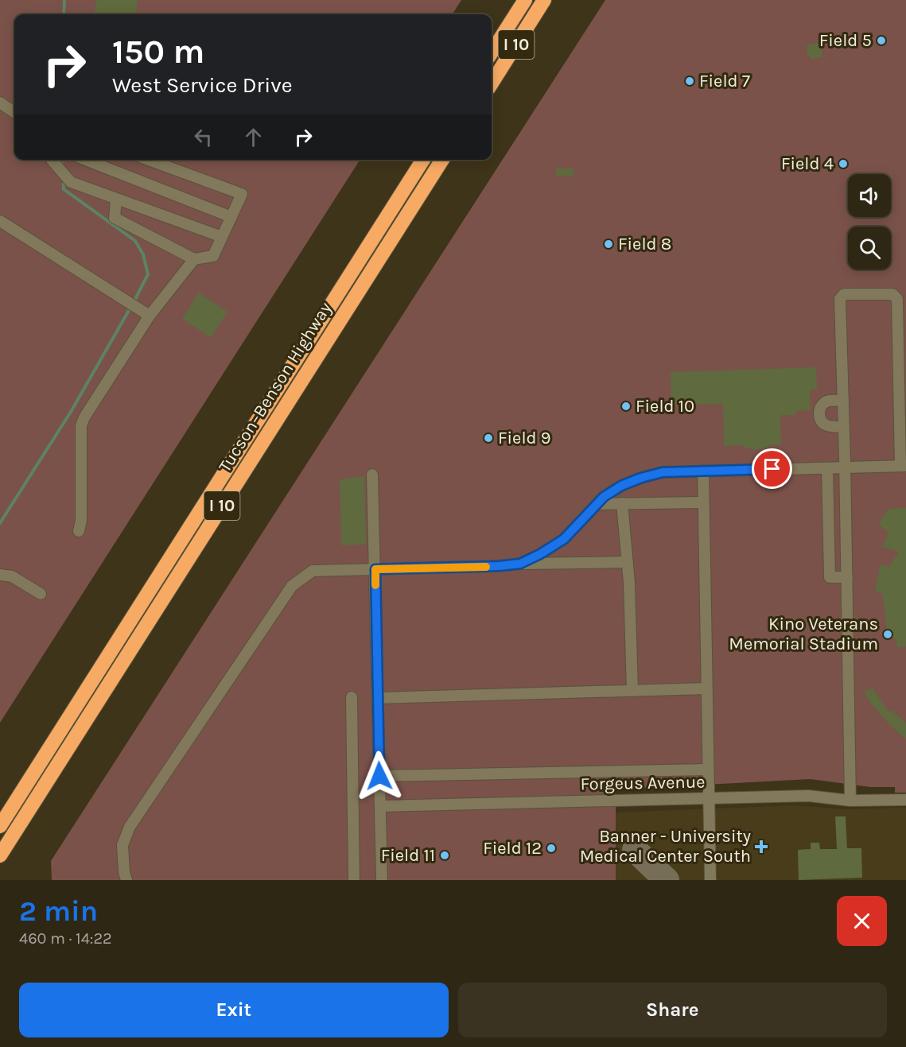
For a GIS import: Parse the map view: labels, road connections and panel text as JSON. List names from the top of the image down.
{
  "streets": {
    "highway": ["I 10", "Tucson–Benson Highway"],
    "street": ["Forgeus Avenue"]
  },
  "places": {
    "other": [
      "Field 5",
      "Field 7",
      "Field 4",
      "Field 8",
      "Field 10",
      "Field 9",
      "Kino Veterans Memorial Stadium",
      "Field 12",
      "Field 11"
    ],
    "health": ["Banner - University Medical Center South"]
  },
  "page": {
    "turn": ["150 m", "West Service Drive"],
    "heading": ["2 min", "460 m · 14:22"],
    "buttons": ["Exit", "Share"]
  }
}
